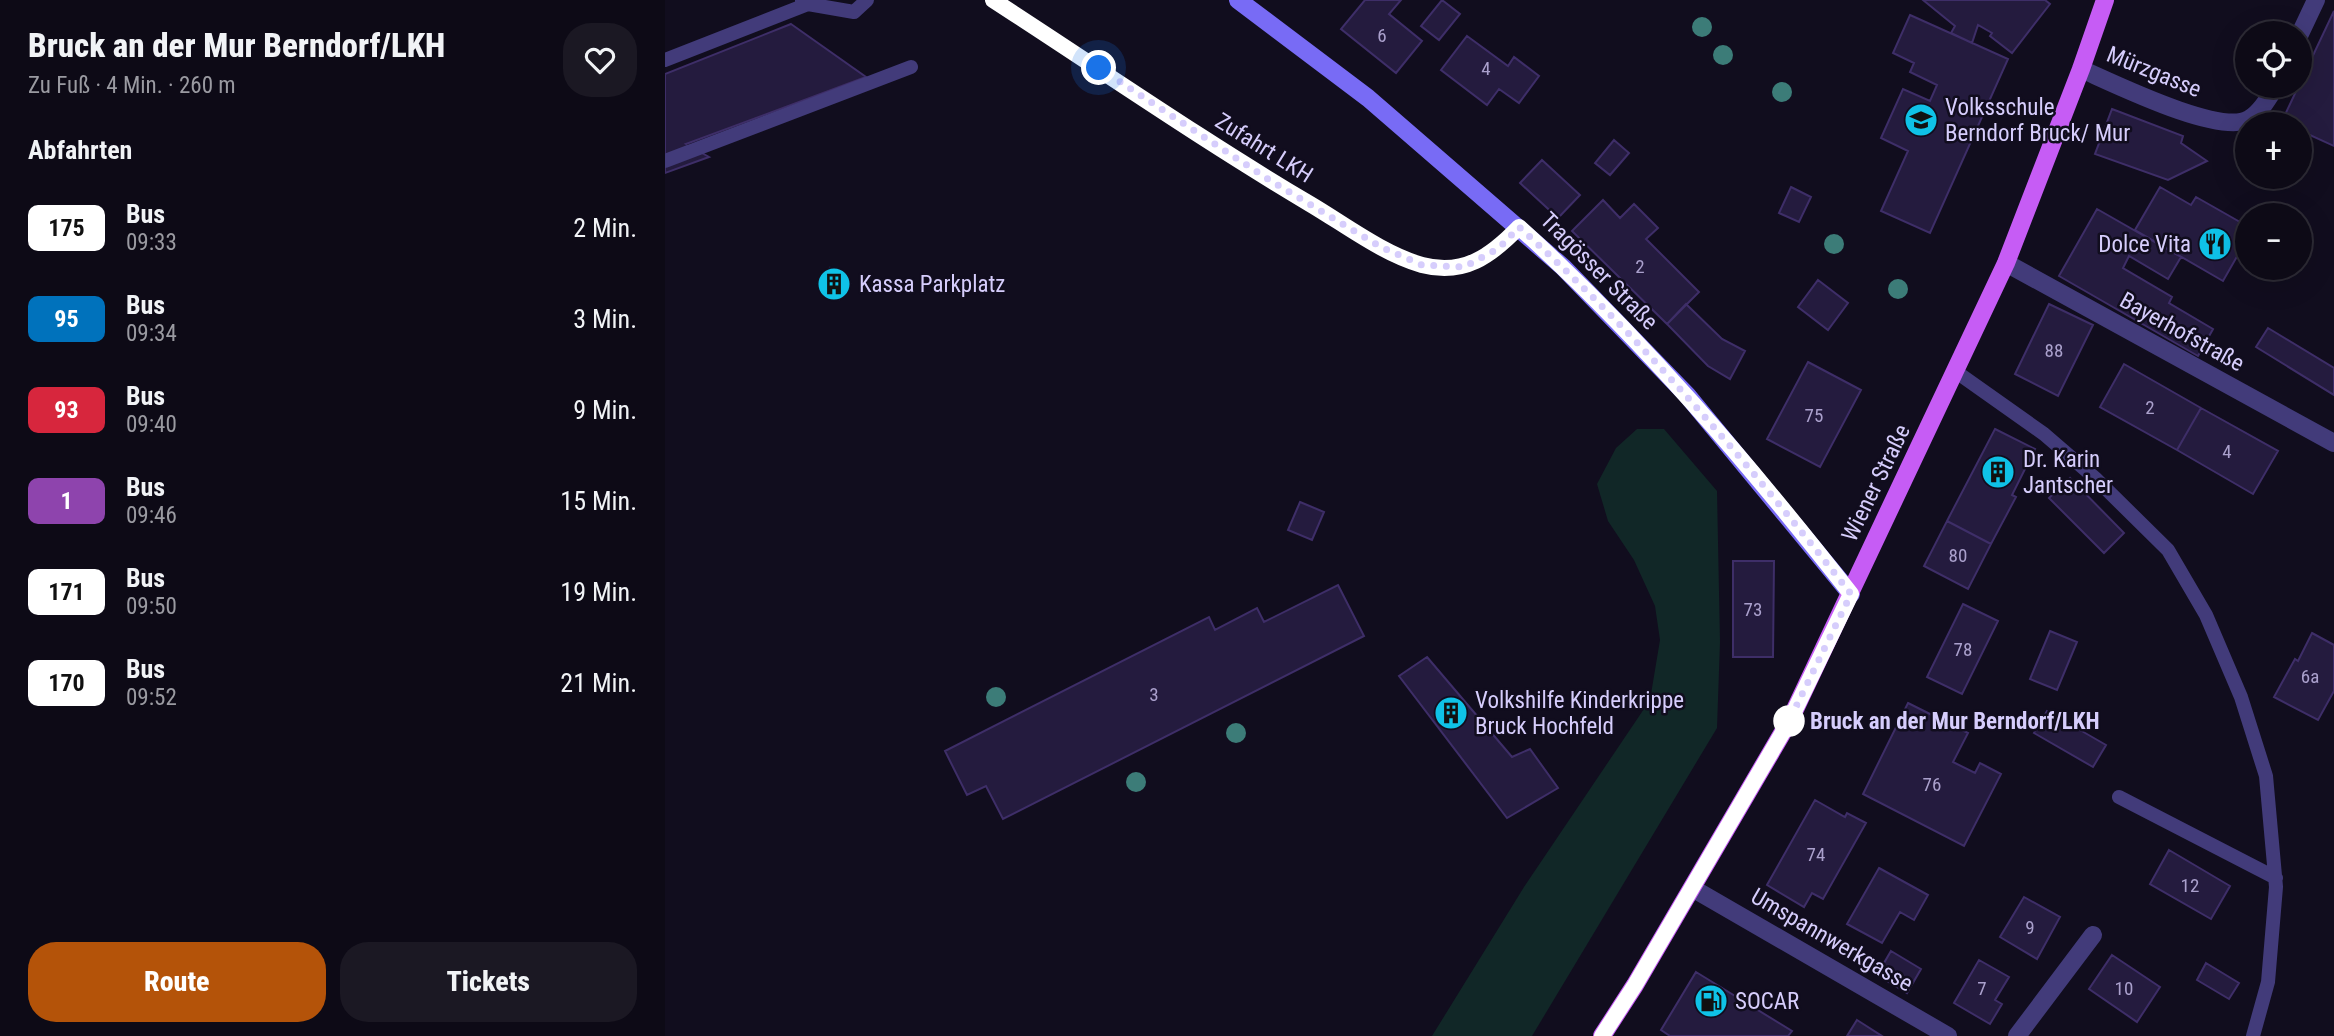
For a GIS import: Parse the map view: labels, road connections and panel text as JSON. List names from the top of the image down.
{
  "streets": {
    "main road": ["Tragösser Straße", "Wiener Straße"],
    "street": ["Mürzgasse", "Bayerhofstraße", "Umspannwerkgasse"],
    "lane": ["Zufahrt LKH"]
  },
  "crossings": [
    ["Mürzgasse", "Wiener Straße"],
    ["Zufahrt LKH", "Tragösser Straße"],
    ["Tragösser Straße", "Wiener Straße"],
    ["Bayerhofstraße", "Wiener Straße"],
    ["Wiener Straße", "Umspannwerkgasse"]
  ],
  "places": {
    "school or university": ["Volksschule Berndorf Bruck/ Mur"],
    "restaurant": ["Dolce Vita"],
    "building": ["Kassa Parkplatz", "Dr. Karin Jantscher", "Volkshilfe Kinderkrippe Bruck Hochfeld"],
    "other": ["Bruck an der Mur Berndorf/LKH"],
    "fuel station": ["SOCAR"]
  },
  "lines": ["bus line 175"],
  "house_numbers": [
    "6",
    "4",
    "2",
    "88",
    "2",
    "75",
    "4",
    "80",
    "73",
    "78",
    "6a",
    "3",
    "76",
    "74",
    "12",
    "9",
    "7",
    "10"
  ],
  "page": {
    "heading": [
      ["Bruck an der Mur Berndorf/LKH", "Zu Fuß · 4 Min. · 260 m"],
      "Abfahrten"
    ],
    "map_buttons": ["+", "−"],
    "list": [
      {
        "mark": "175",
        "name": "Bus",
        "note": "09:33",
        "value": "2 Min."
      },
      {
        "mark": "95",
        "name": "Bus",
        "note": "09:34",
        "value": "3 Min."
      },
      {
        "mark": "93",
        "name": "Bus",
        "note": "09:40",
        "value": "9 Min."
      },
      {
        "mark": "1",
        "name": "Bus",
        "note": "09:46",
        "value": "15 Min."
      },
      {
        "mark": "171",
        "name": "Bus",
        "note": "09:50",
        "value": "19 Min."
      },
      {
        "mark": "170",
        "name": "Bus",
        "note": "09:52",
        "value": "21 Min."
      }
    ],
    "buttons": ["Route", "Tickets"]
  }
}
